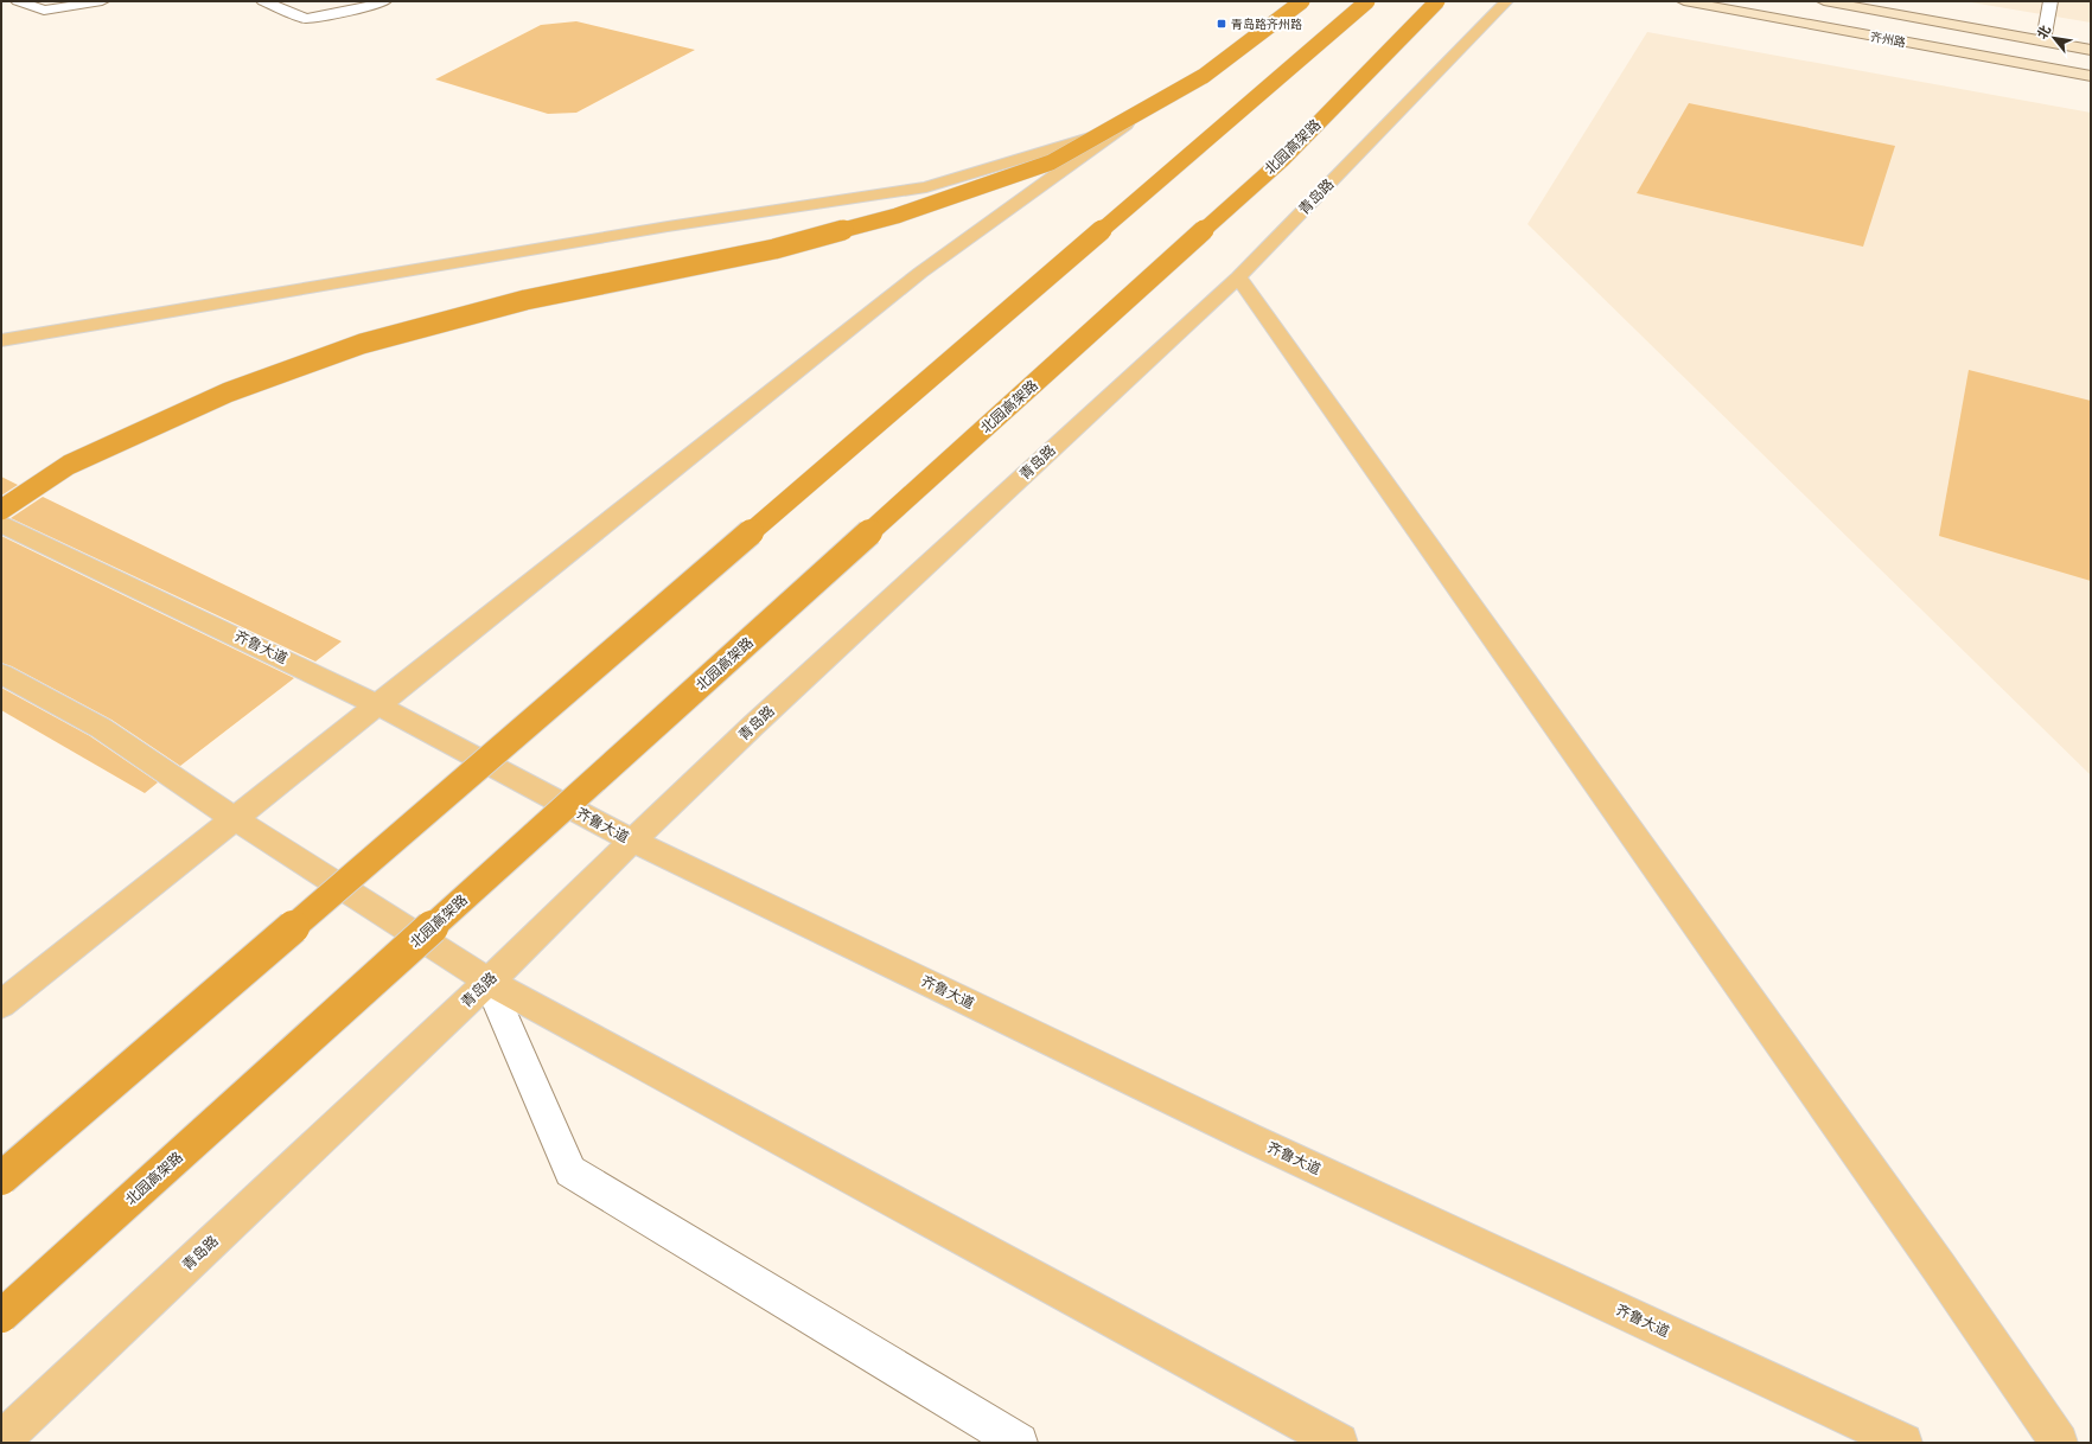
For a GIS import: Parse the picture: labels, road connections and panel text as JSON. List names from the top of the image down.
{
  "streets": {
    "highway": ["北园高架路"],
    "main road": ["齐州路", "青岛路", "齐鲁大道"]
  },
  "crossings": [
    ["青岛路", "齐鲁大道"]
  ],
  "places": {
    "transit": ["青岛路齐州路"]
  },
  "north": "top left"
}
